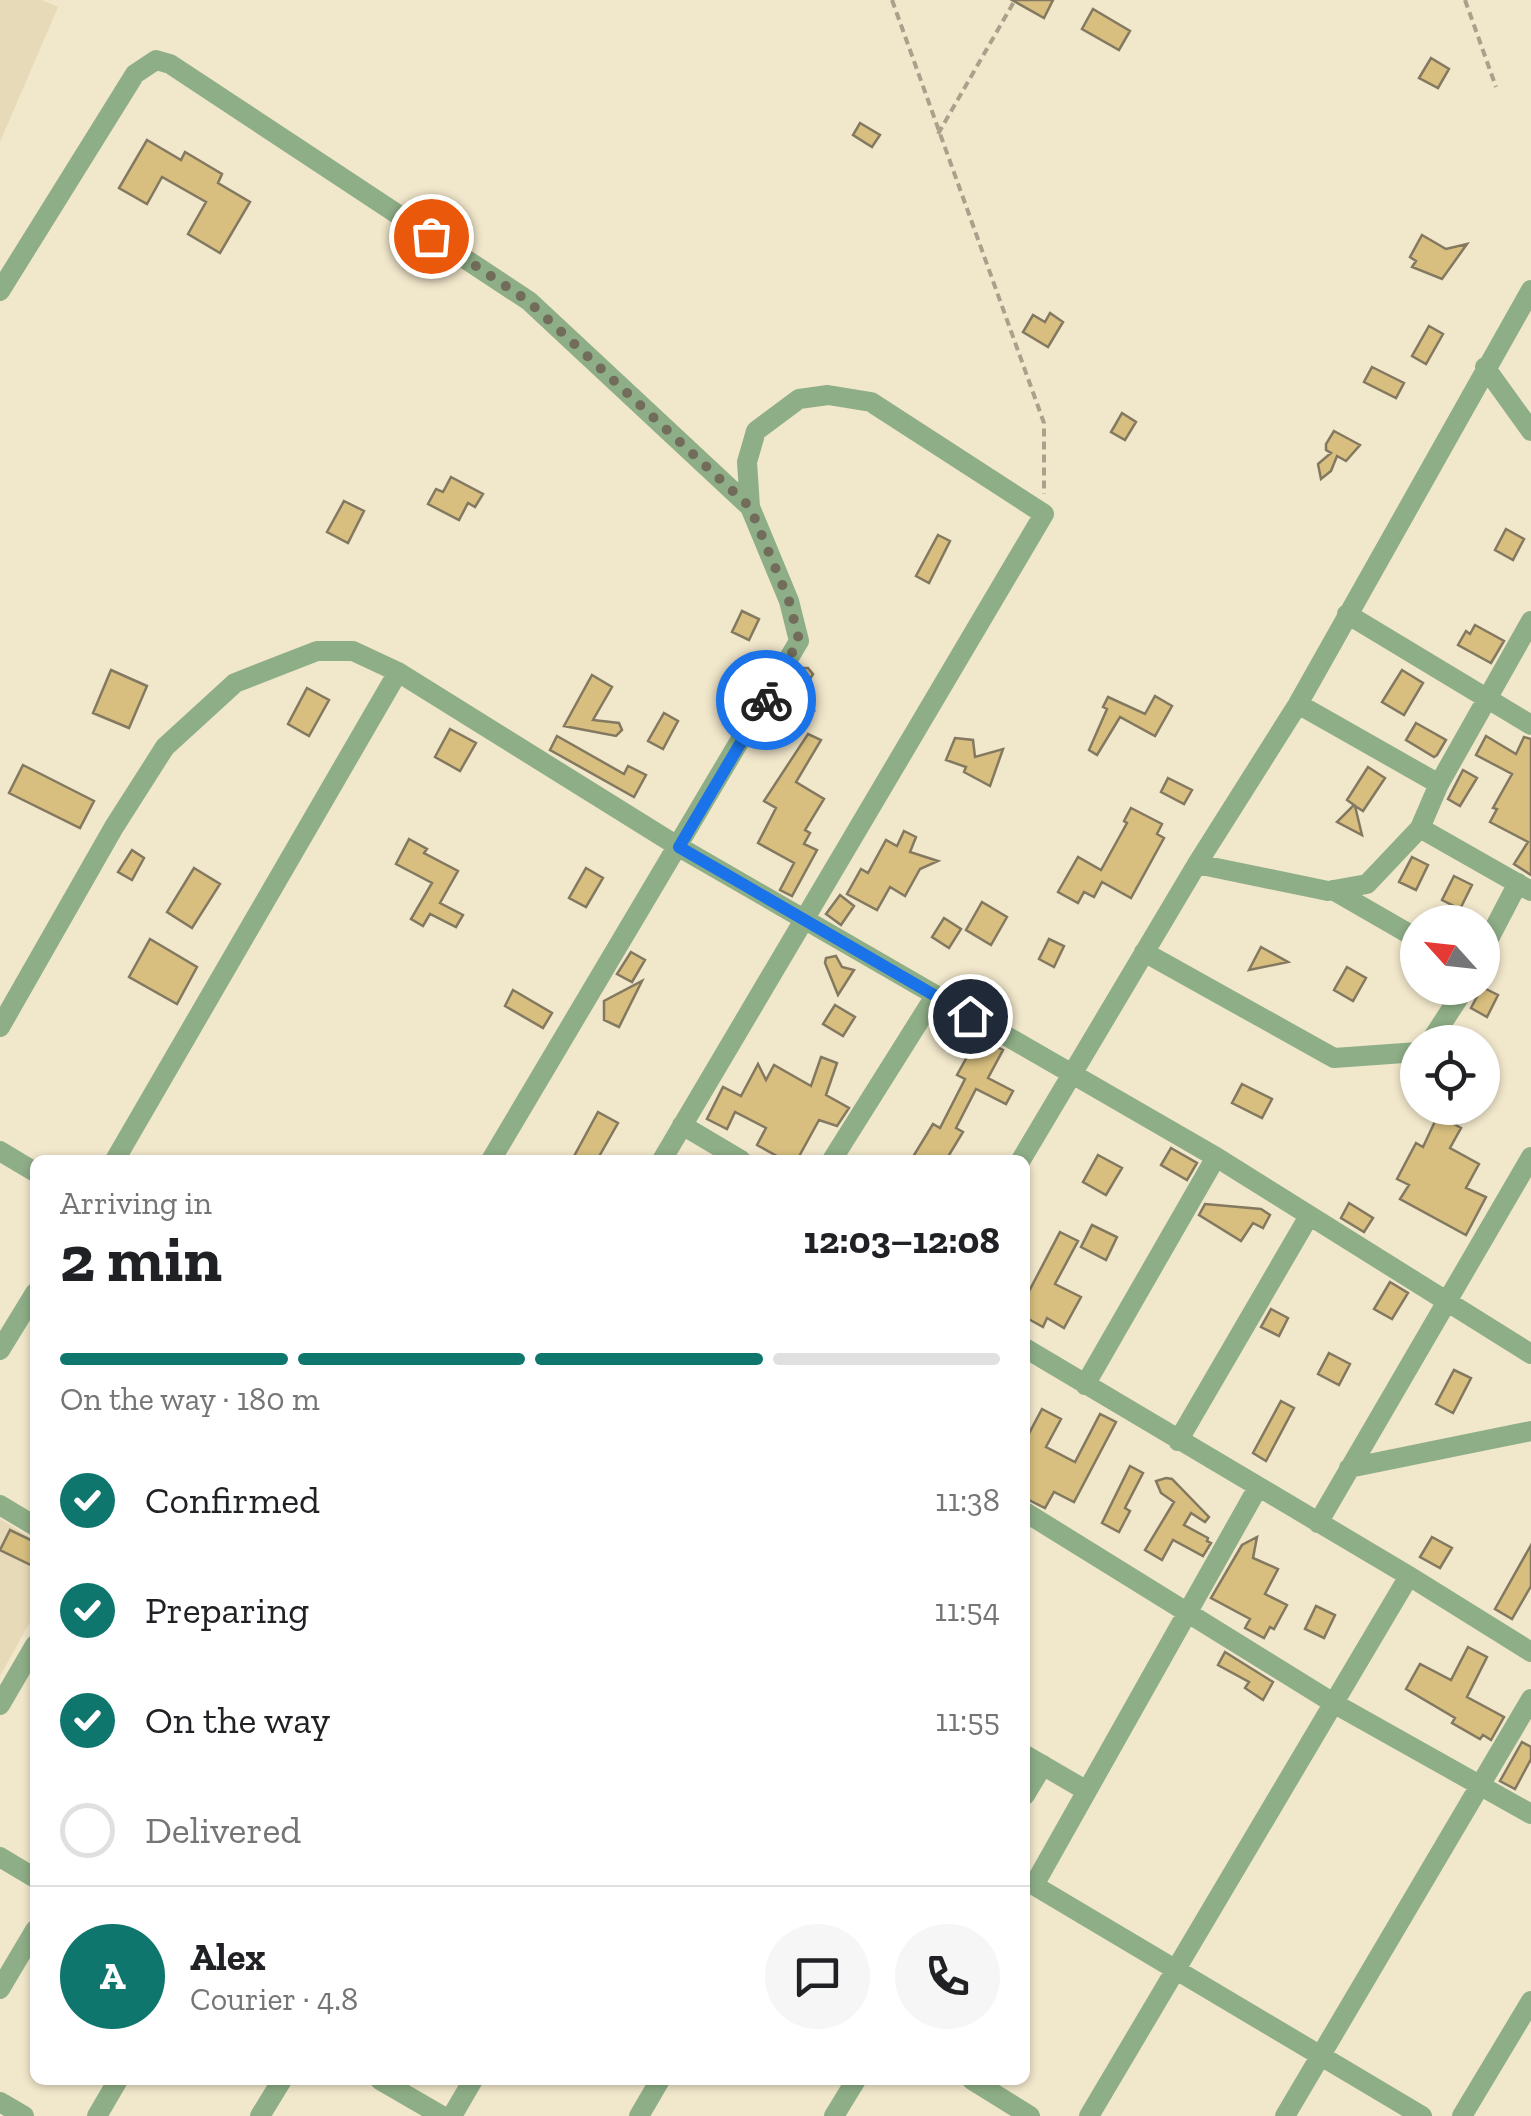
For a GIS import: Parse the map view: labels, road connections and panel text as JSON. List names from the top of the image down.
{
  "north": "top left",
  "page": {
    "heading": ["2 min", "Arriving in", "12:03–12:08"],
    "panel": ["Alex", "Courier · 4.8"],
    "bar": "On the way · 180 m",
    "list": [
      ["Confirmed", "11:38"],
      ["Preparing", "11:54"],
      ["On the way", "11:55"],
      "Delivered"
    ],
    "round": "A"
  }
}
